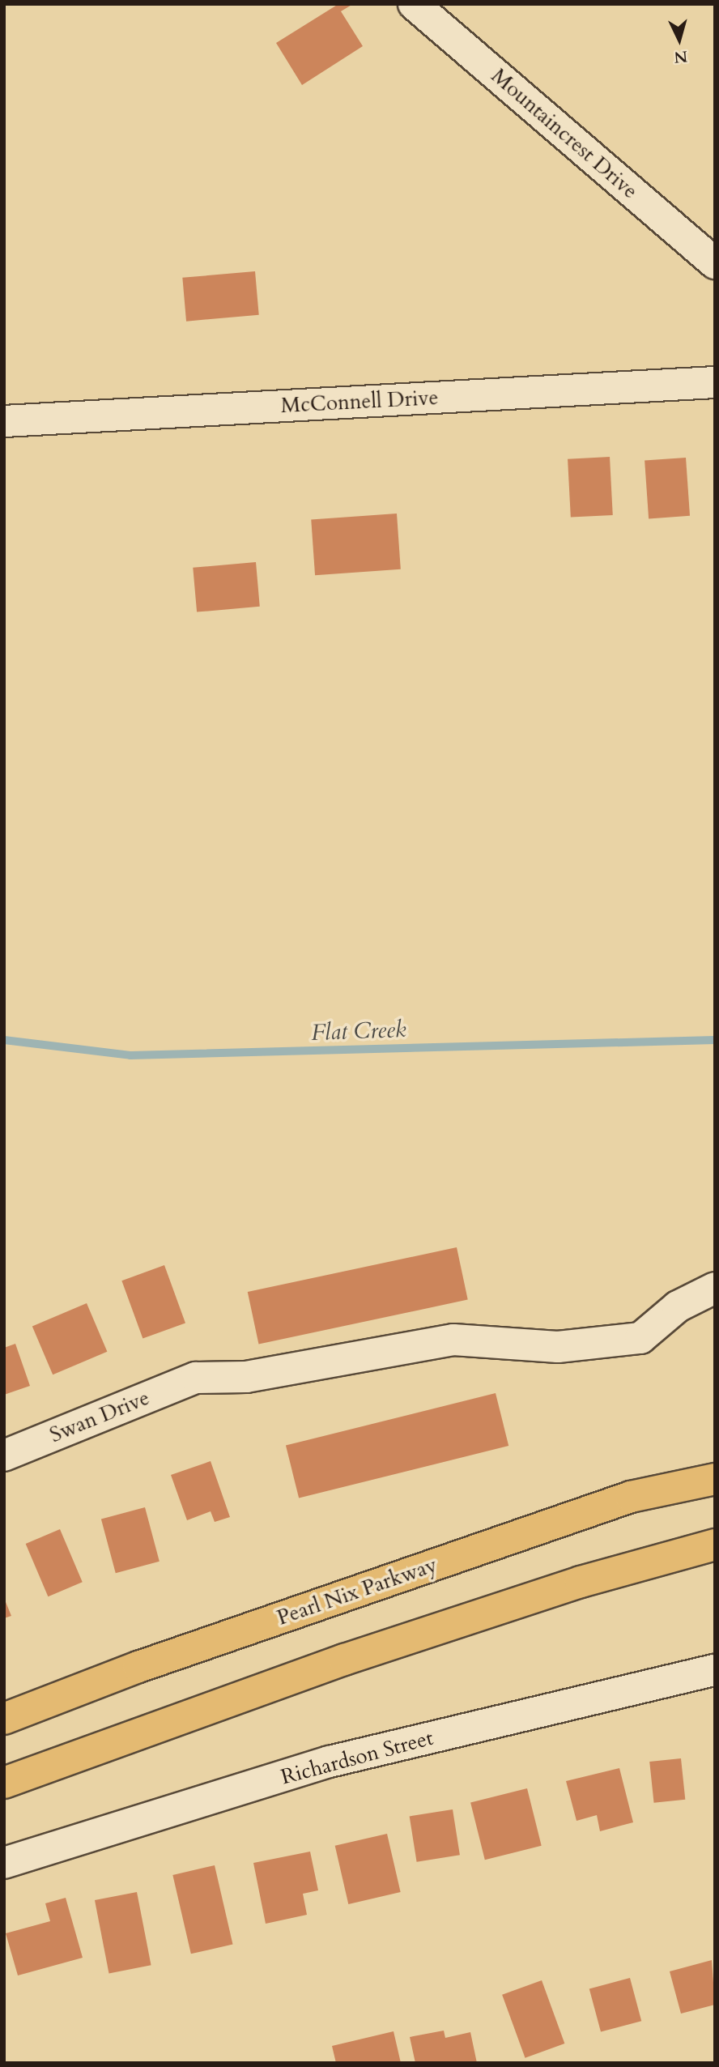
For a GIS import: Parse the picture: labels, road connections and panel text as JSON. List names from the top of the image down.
{
  "streets": {
    "main road": ["Pearl Nix Parkway"],
    "street": [
      "Mountaincrest Drive",
      "McConnell Drive",
      "Swan Drive",
      "Richardson Street"
    ]
  },
  "water": ["Flat Creek"],
  "north": "bottom"
}
